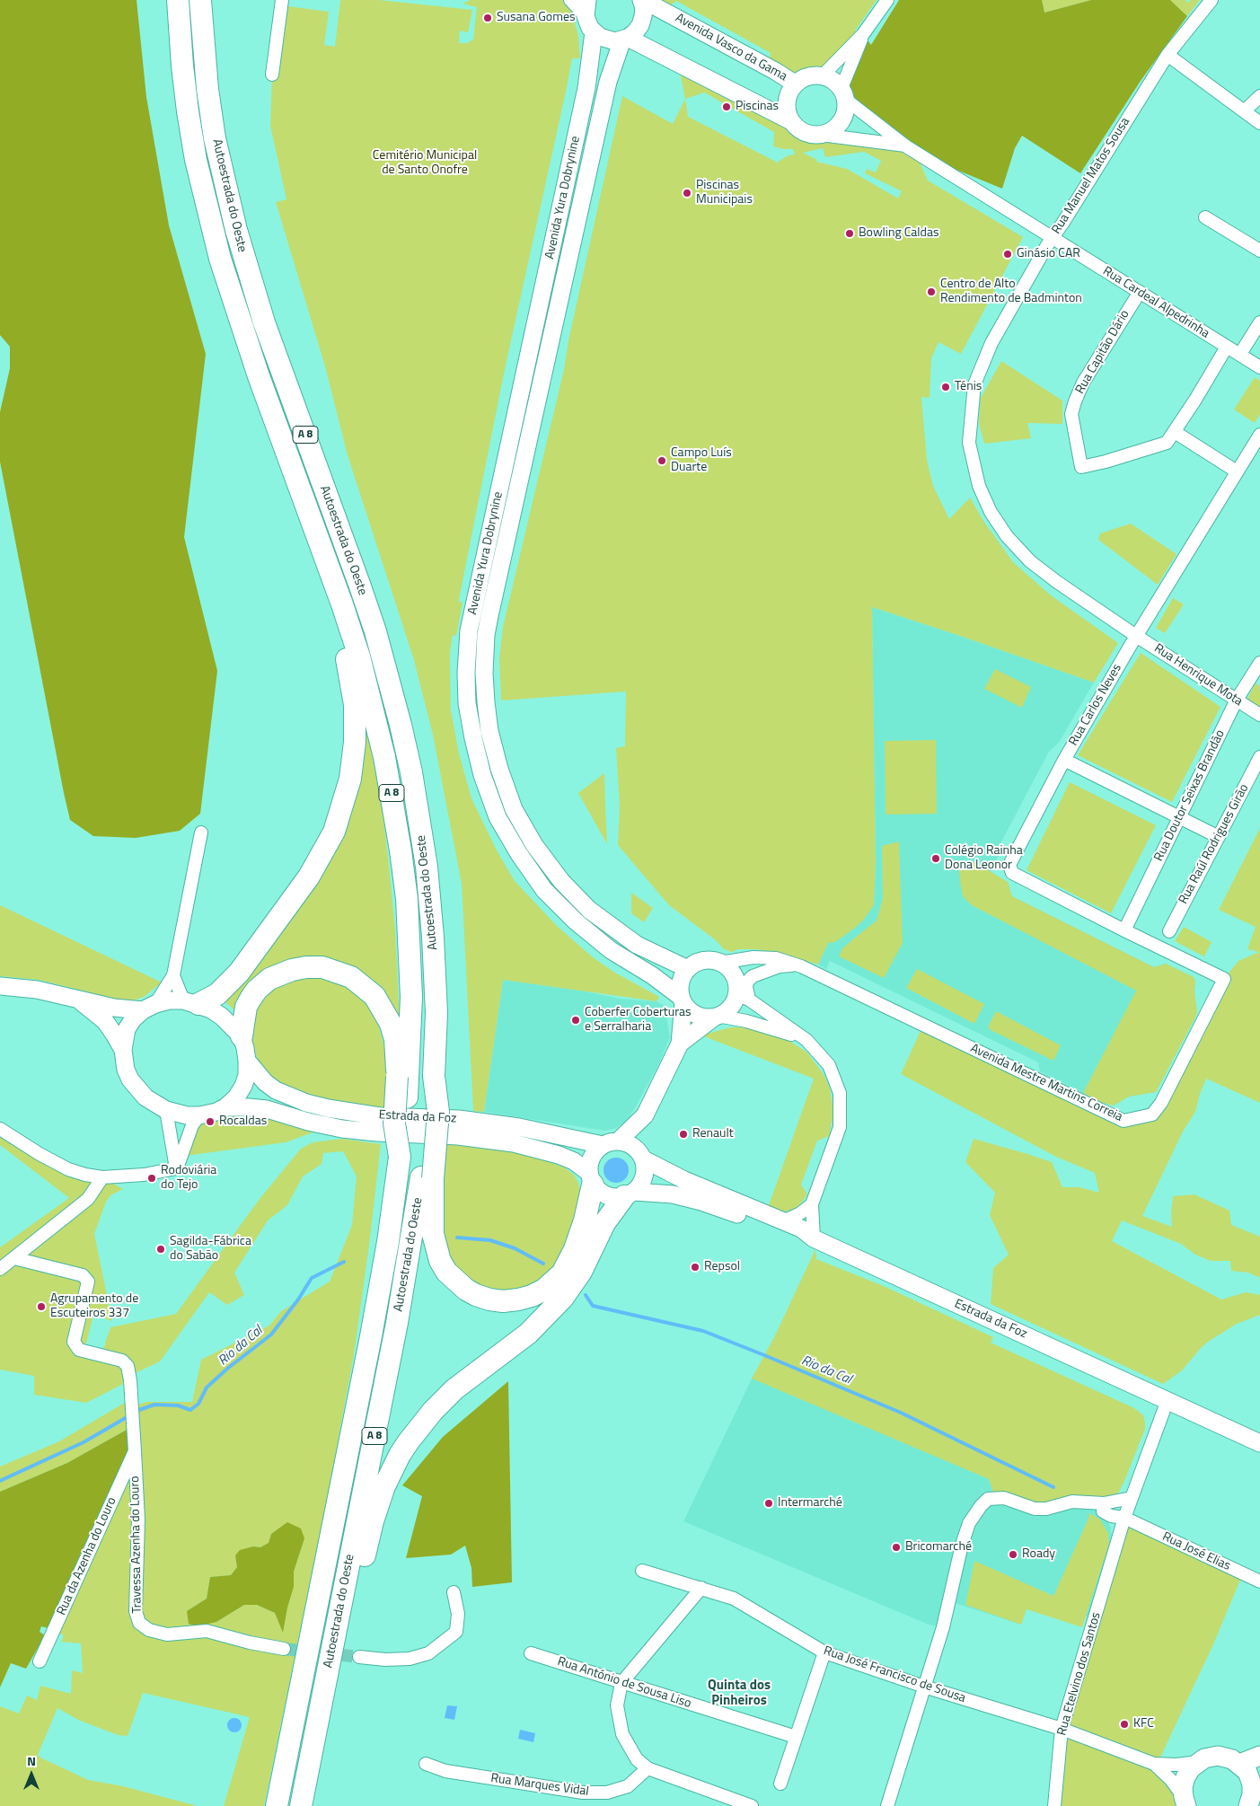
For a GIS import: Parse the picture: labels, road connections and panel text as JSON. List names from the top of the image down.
{
  "streets": {
    "highway": ["Autoestrada do Oeste", "A 8"],
    "main road": ["Avenida Vasco da Gama", "Avenida Yura Dobrynine", "Estrada da Foz"],
    "street": [
      "Rua Manuel Matos Sousa",
      "Rua Cardeal Alpedrinha",
      "Rua Capitão Dário",
      "Rua Henrique Mota",
      "Rua Carlos Neves",
      "Rua Doutor Seixas Brandão",
      "Rua Raúl Rodrigues Girão",
      "Avenida Mestre Martins Correia",
      "Travessa Azenha do Louro",
      "Rua José Elias",
      "Rua da Azenha do Louro",
      "Rua Etelvino dos Santos",
      "Rua José Francisco de Sousa",
      "Rua António de Sousa Liso",
      "Rua Marques Vidal"
    ]
  },
  "crossings": [
    ["Rua Manuel Matos Sousa", "Rua Cardeal Alpedrinha"],
    ["Rua Manuel Matos Sousa", "Rua Henrique Mota"],
    ["Rua Manuel Matos Sousa", "Rua Carlos Neves"],
    ["Avenida Yura Dobrynine", "Avenida Mestre Martins Correia"],
    ["Rua Cardeal Alpedrinha", "Rua Capitão Dário"],
    ["Rua Henrique Mota", "Rua Carlos Neves"],
    ["Rua Henrique Mota", "Rua Doutor Seixas Brandão"],
    ["Rua Carlos Neves", "Rua Doutor Seixas Brandão"],
    ["Rua Carlos Neves", "Avenida Mestre Martins Correia"],
    ["Rua Doutor Seixas Brandão", "Avenida Mestre Martins Correia"],
    ["Travessa Azenha do Louro", "Rua da Azenha do Louro"],
    ["Rua José Elias", "Rua Etelvino dos Santos"],
    ["Rua Etelvino dos Santos", "Rua José Francisco de Sousa"]
  ],
  "districts": ["Quinta dos Pinheiros"],
  "water": ["Rio da Cal"],
  "parks": ["Cemitério Municipal de Santo Onofre"],
  "places": [
    "Susana Gomes",
    "Piscinas",
    "Piscinas Municipais",
    "Bowling Caldas",
    "Ginásio CAR",
    "Centro de Alto Rendimento de Badminton",
    "Ténis",
    "Campo Luís Duarte",
    "Colégio Rainha Dona Leonor",
    "Coberfer Coberturas e Serralharia",
    "Rocaldas",
    "Renault",
    "Rodoviária do Tejo",
    "Sagilda-Fábrica do Sabão",
    "Repsol",
    "Agrupamento de Escuteiros 337",
    "Intermarché",
    "Bricomarché",
    "Roady",
    "KFC"
  ],
  "north": "top"
}
